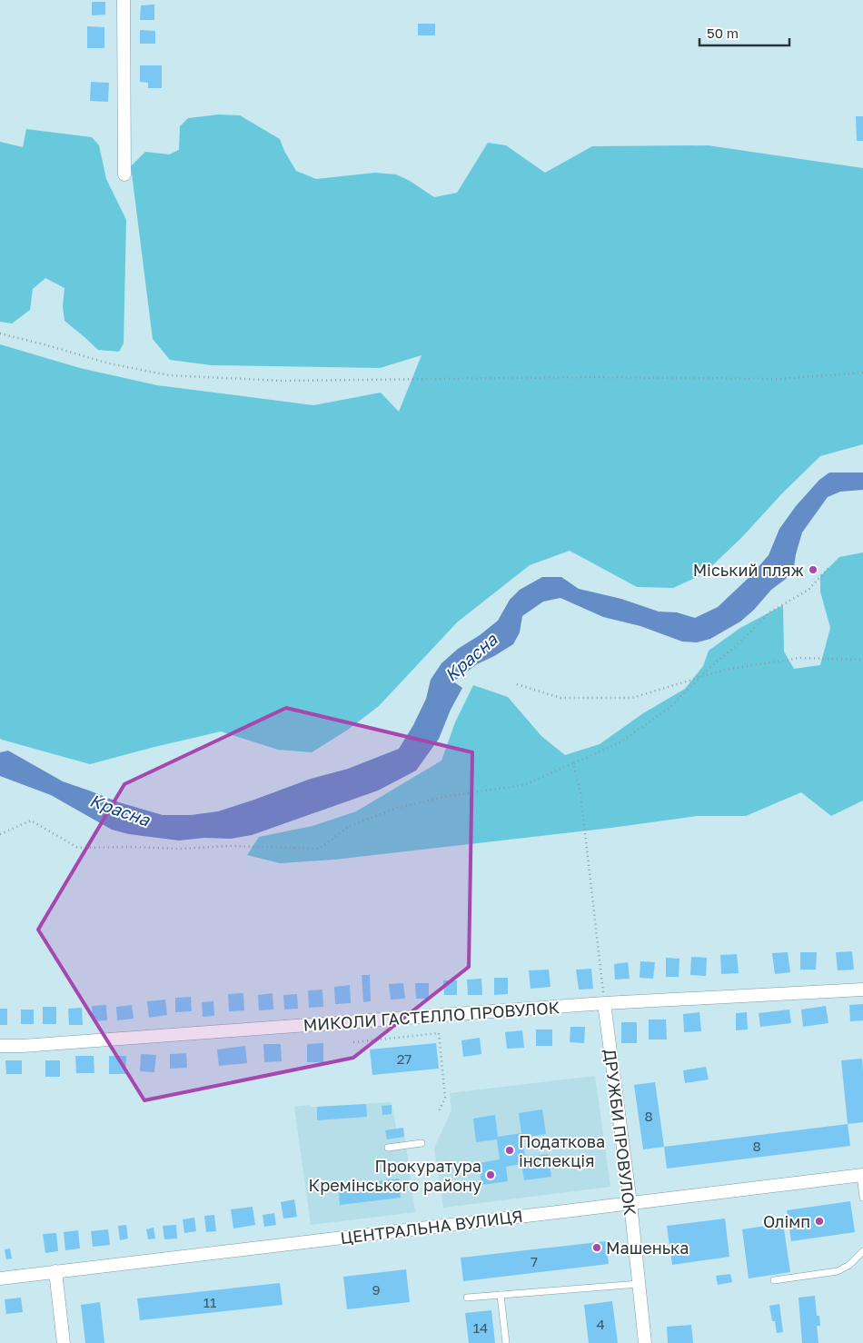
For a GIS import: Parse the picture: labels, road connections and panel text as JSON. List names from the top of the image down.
{
  "streets": {
    "street": ["МИКОЛИ ГАСТЕЛЛО ПРОВУЛОК", "ДРУЖБИ ПРОВУЛОК", "ЦЕНТРАЛЬНА ВУЛИЦЯ"]
  },
  "crossings": [
    ["МИКОЛИ ГАСТЕЛЛО ПРОВУЛОК", "ДРУЖБИ ПРОВУЛОК"],
    ["ДРУЖБИ ПРОВУЛОК", "ЦЕНТРАЛЬНА ВУЛИЦЯ"]
  ],
  "water": ["Красна"],
  "places": [
    "Міський пляж",
    "Податкова інспекція",
    "Прокуратура Кремінського району",
    "Олімп",
    "Машенька"
  ],
  "house_numbers": [
    "27",
    "8",
    "8",
    "7",
    "9",
    "11",
    "4",
    "14"
  ],
  "scale_bar": "50 m"
}
